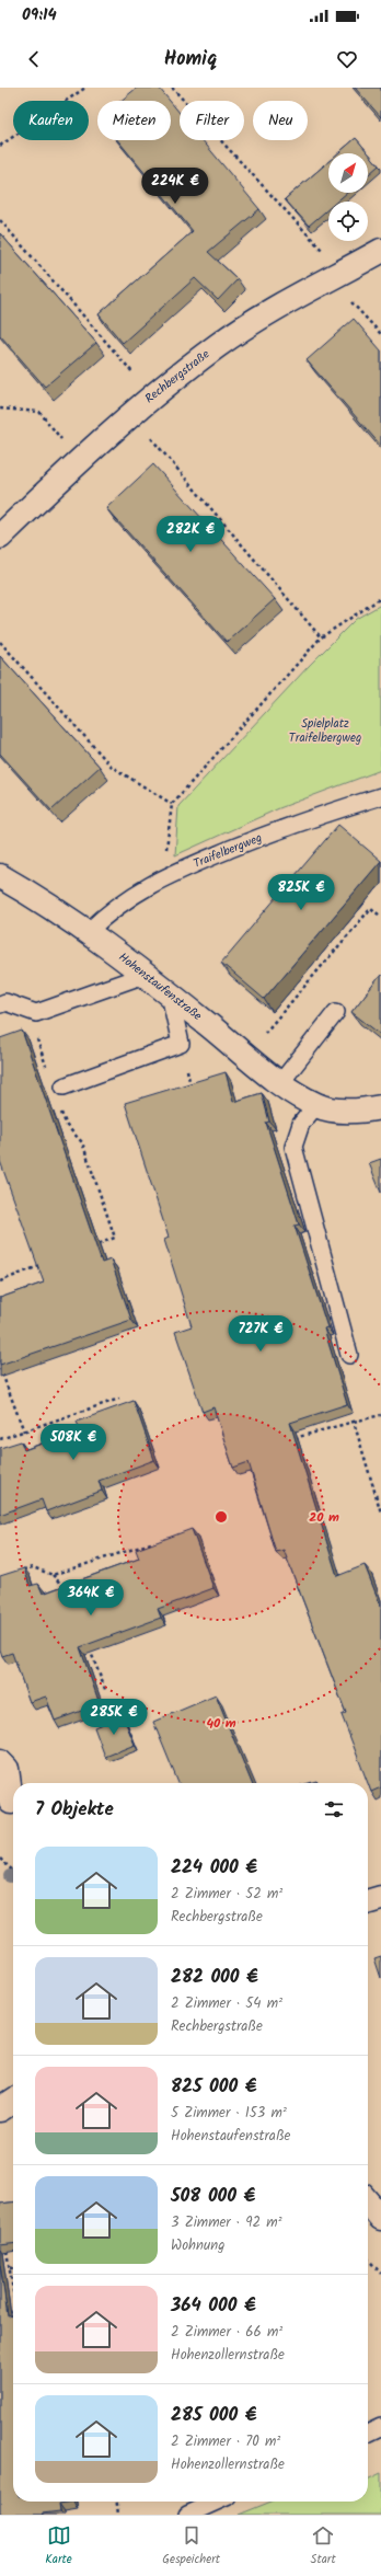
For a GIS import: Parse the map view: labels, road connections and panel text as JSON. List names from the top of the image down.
{
  "streets": {
    "street": ["Rechbergstraße", "Hohenstaufenstraße"],
    "lane": ["Traifelbergweg"]
  },
  "crossings": [
    ["Traifelbergweg", "Hohenstaufenstraße"]
  ],
  "parks": ["Spielplatz Traifelbergweg"],
  "north": "top right",
  "page": {
    "status": "09:14",
    "header": "Homiq",
    "chip": [
      "Kaufen",
      "Mieten",
      "Filter",
      "Neu"
    ],
    "price": [
      "224K €",
      "282K €",
      "825K €",
      "727K €",
      "508K €",
      "364K €",
      "285K €"
    ],
    "heading": "7 Objekte",
    "list": [
      {
        "name": "224 000 €",
        "note": "2 Zimmer · 52 m² · Rechbergstraße"
      },
      {
        "name": "282 000 €",
        "note": "2 Zimmer · 54 m² · Rechbergstraße"
      },
      {
        "name": "825 000 €",
        "note": "5 Zimmer · 153 m² · Hohenstaufenstraße"
      },
      {
        "name": "508 000 €",
        "note": "3 Zimmer · 92 m² · Wohnung"
      },
      {
        "name": "364 000 €",
        "note": "2 Zimmer · 66 m² · Hohenzollernstraße"
      },
      {
        "name": "285 000 €",
        "note": "2 Zimmer · 70 m² · Hohenzollernstraße"
      }
    ],
    "tabs": ["Karte", "Gespeichert", "Start"]
  },
  "rings": ["20 m", "40 m"]
}
